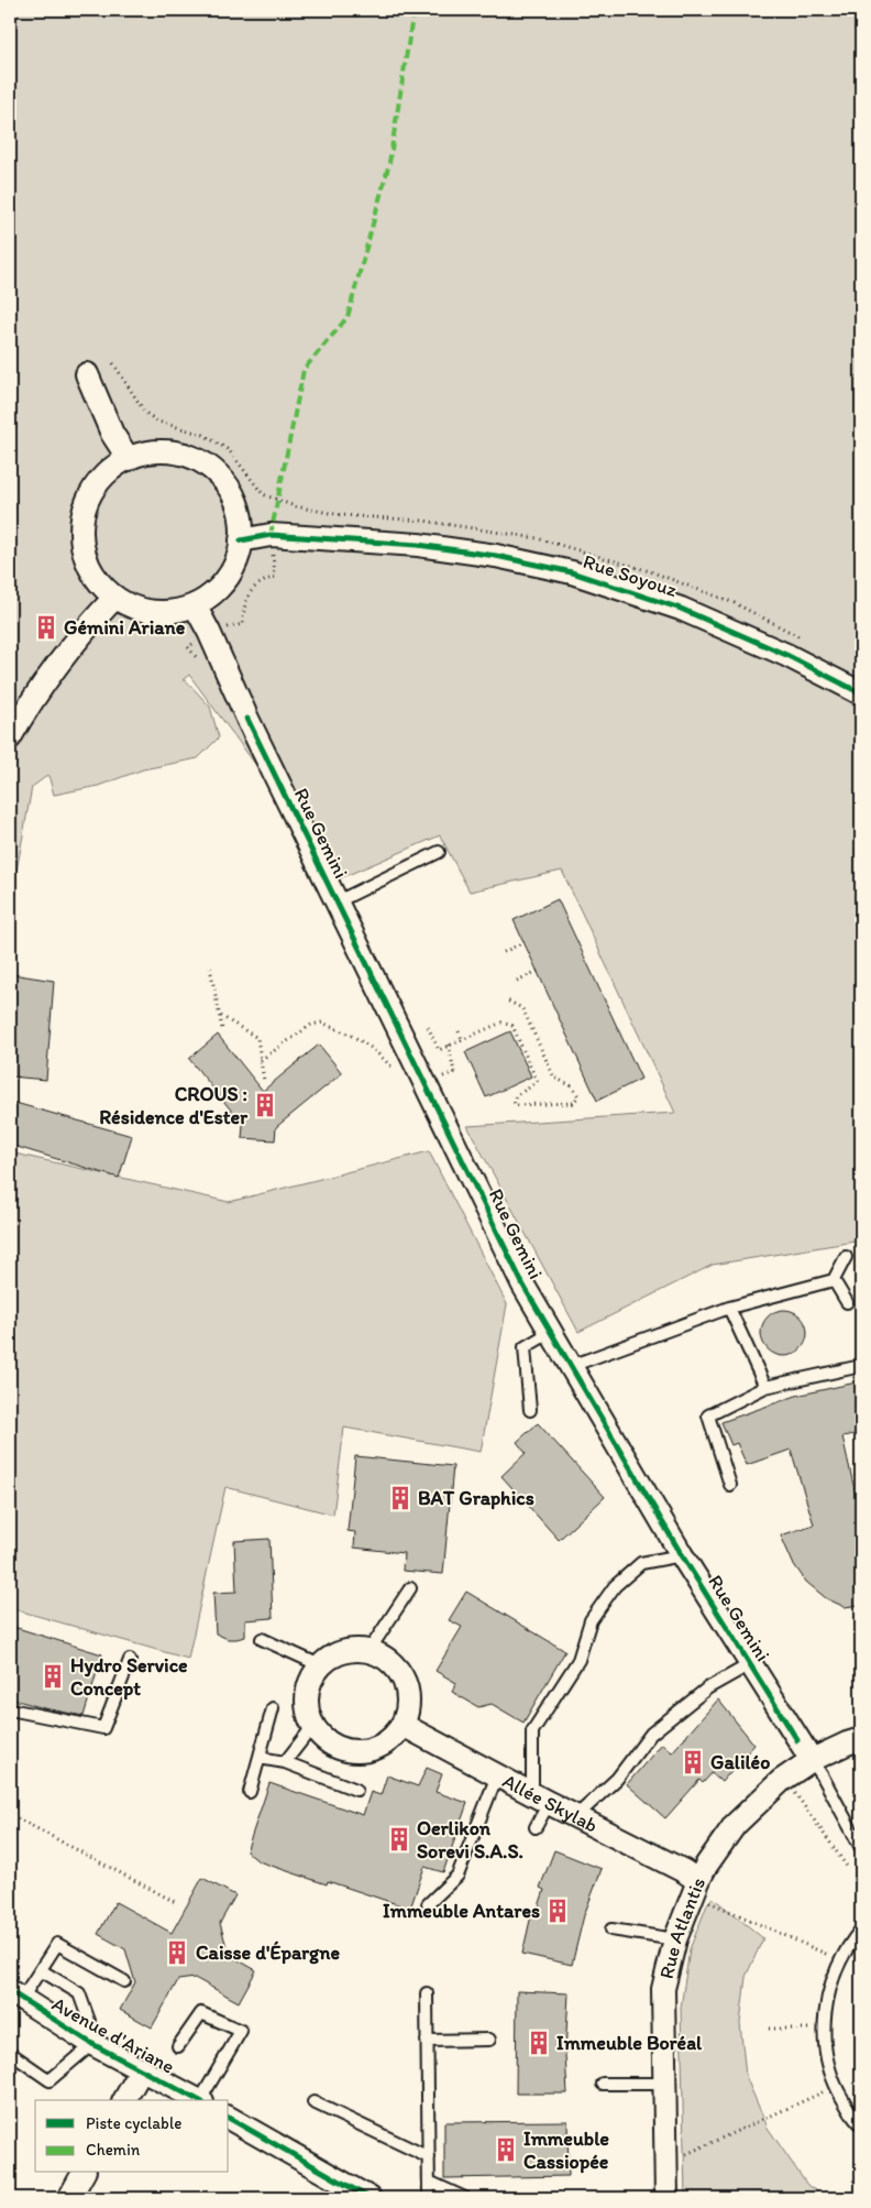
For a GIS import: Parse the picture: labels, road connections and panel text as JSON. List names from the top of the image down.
{
  "streets": {
    "street": [
      "Rue Soyouz",
      "Rue Gemini",
      "Allée Skylab",
      "Rue Atlantis",
      "Avenue d'Ariane"
    ]
  },
  "crossings": [
    ["Rue Soyouz", "Rue Gemini"],
    ["Rue Gemini", "Rue Atlantis"],
    ["Allée Skylab", "Rue Atlantis"]
  ],
  "places": {
    "building": [
      "Gémini Ariane",
      "CROUS : Résidence d'Ester",
      "BAT Graphics",
      "Hydro Service Concept",
      "Galiléo",
      "Oerlikon Sorevi S.A.S.",
      "Immeuble Antares",
      "Caisse d'Épargne",
      "Immeuble Boréal",
      "Immeuble Cassiopée"
    ]
  },
  "legend": ["Piste cyclable", "Chemin"]
}
